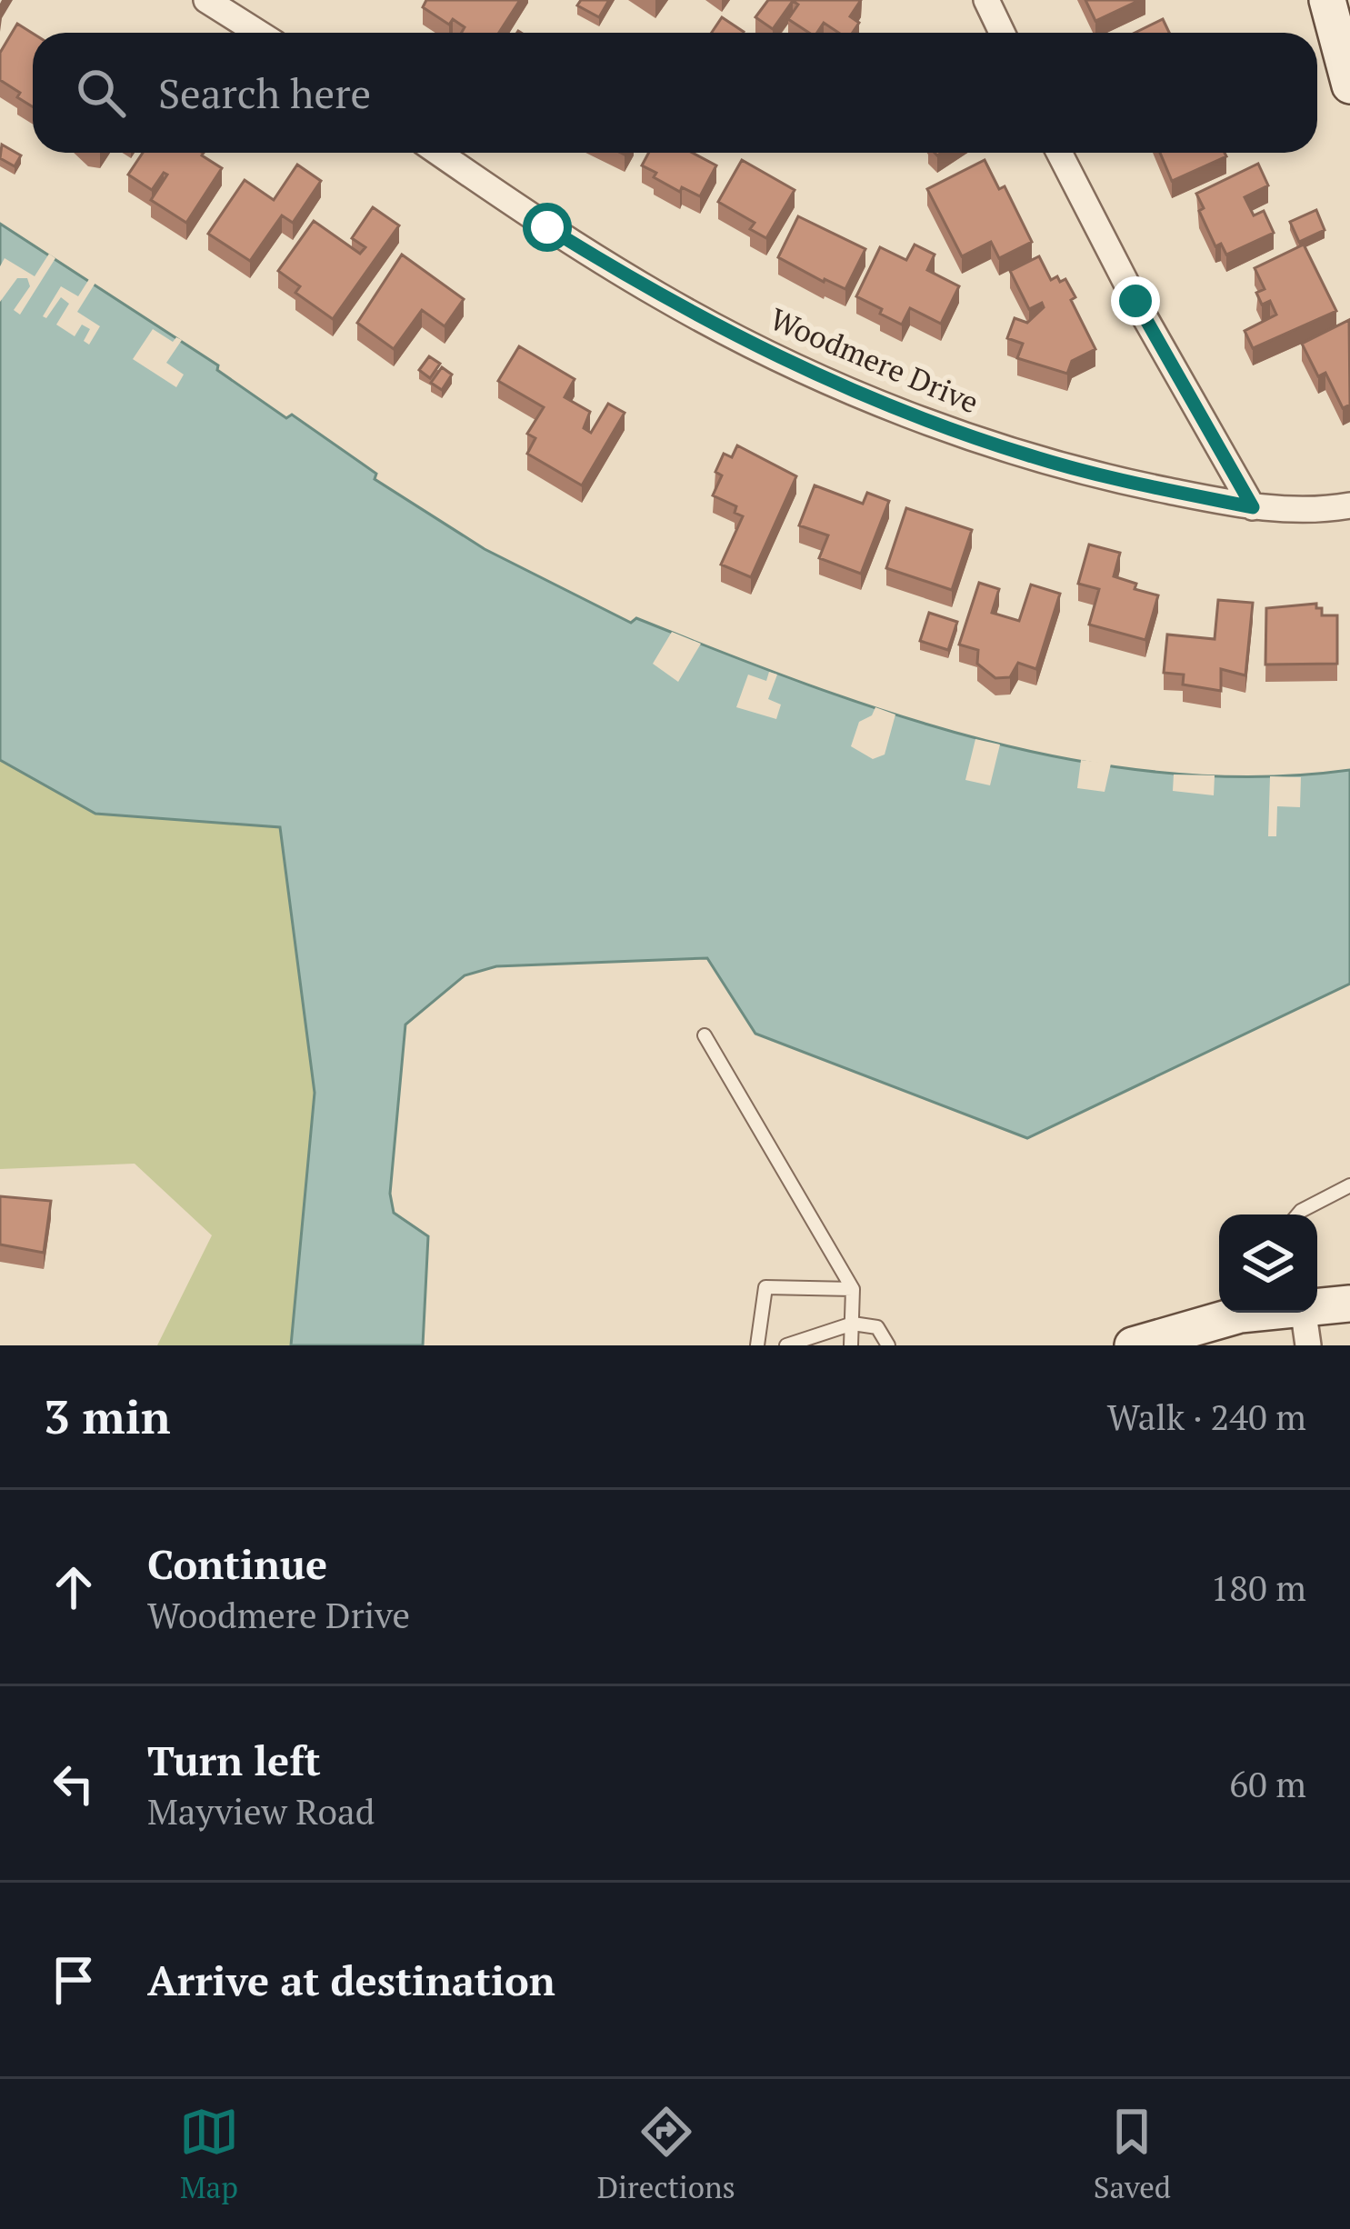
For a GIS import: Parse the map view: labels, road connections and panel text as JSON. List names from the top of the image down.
{
  "streets": {
    "street": ["Woodmere Drive"]
  },
  "page": {
    "search": "Search here",
    "heading": ["3 min", "Walk · 240 m"],
    "list": [
      ["Continue", "Woodmere Drive", "180 m"],
      ["Turn left", "Mayview Road", "60 m"],
      "Arrive at destination"
    ],
    "nav": ["Map", "Directions", "Saved"]
  }
}
